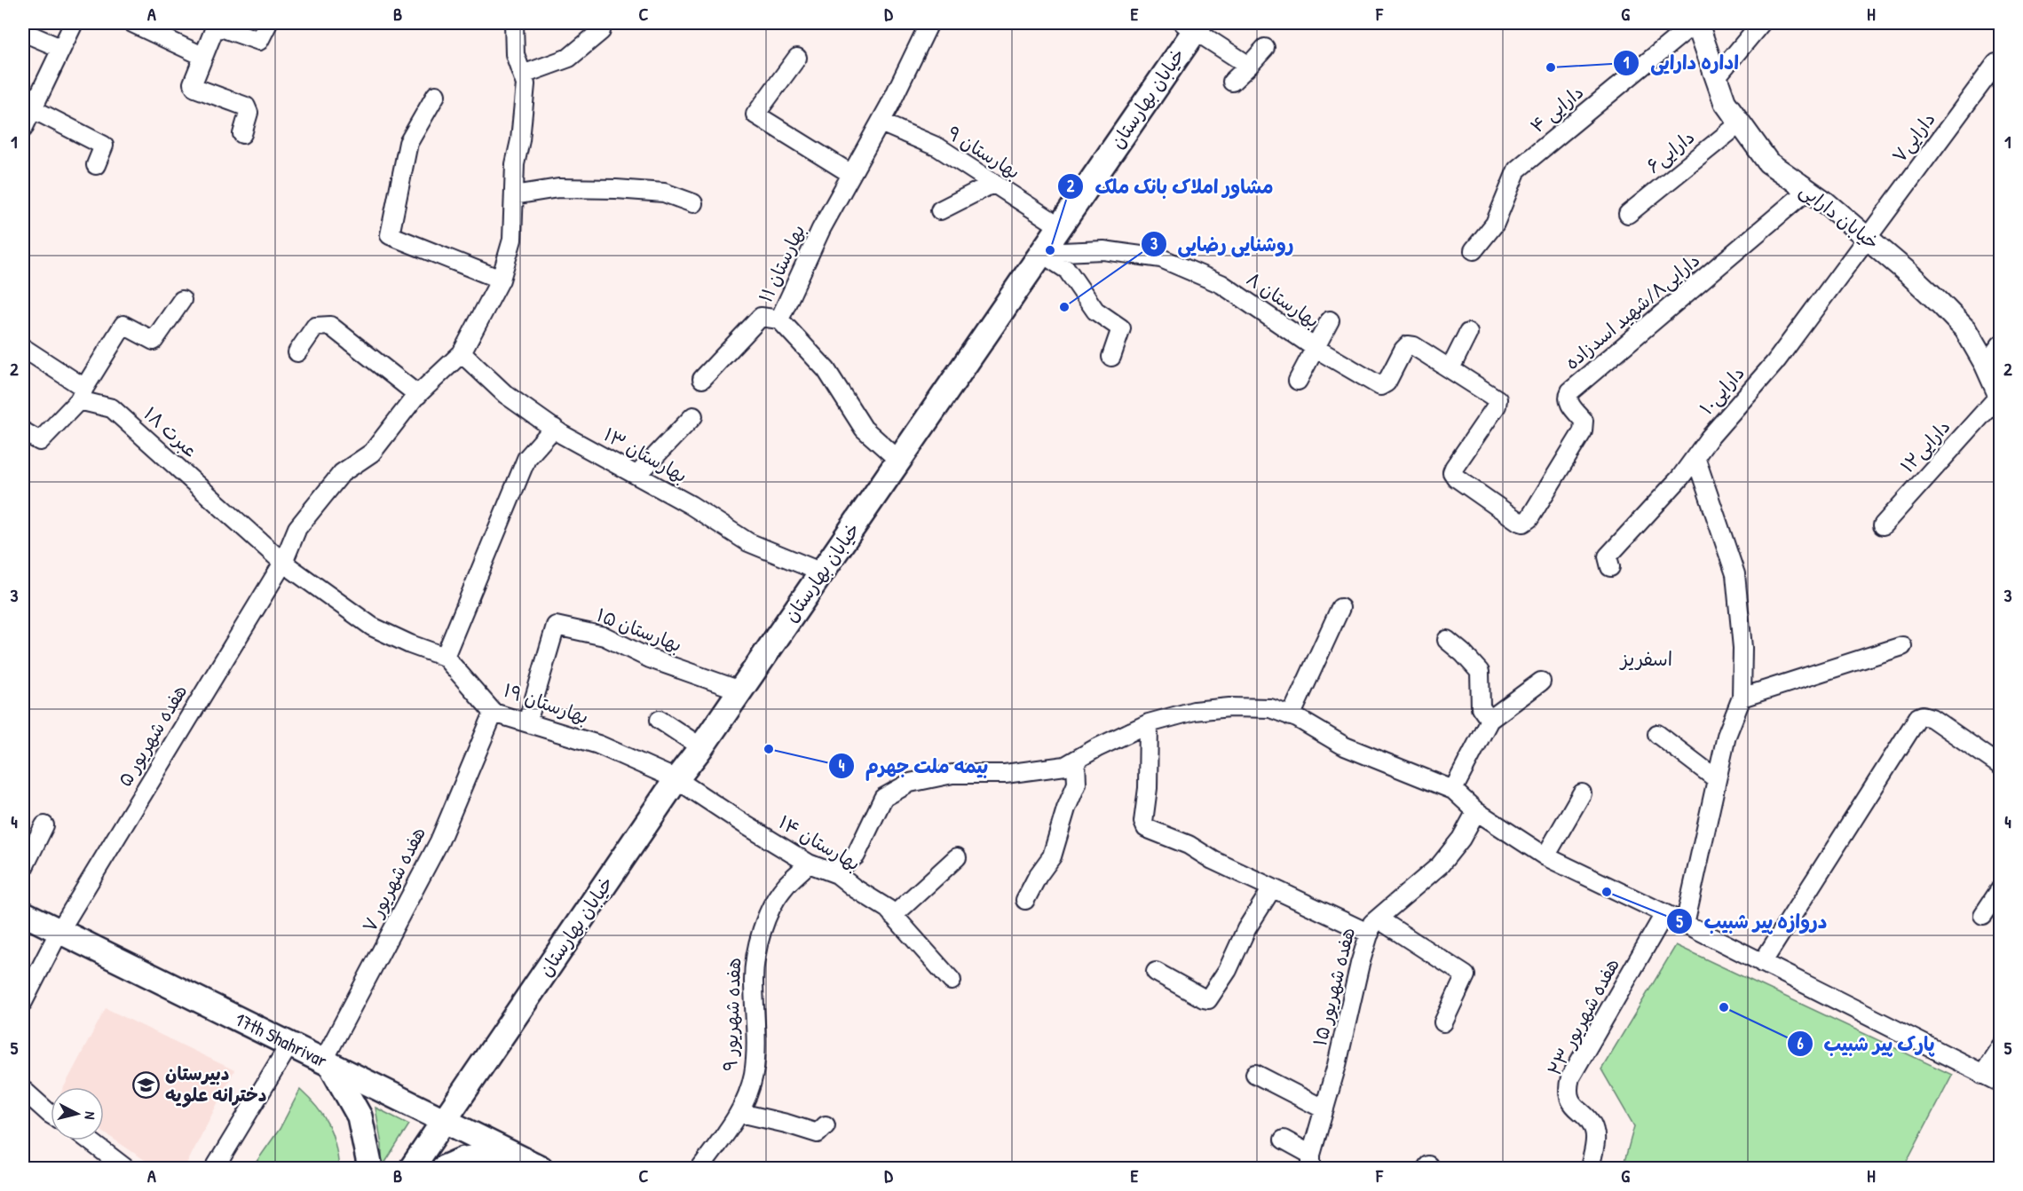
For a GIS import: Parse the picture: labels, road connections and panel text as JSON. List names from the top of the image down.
{
  "streets": {
    "main road": ["خیابان بهارستان", "17th Shahrivar"],
    "street": [
      "دارایی ۴",
      "دارایی۷",
      "دارایی۶",
      "بهارستان ۹",
      "خیابان دارایی",
      "بهارستان ۱۱",
      "بهارستان ۸",
      "دارایی۸/شهید اسدزاده",
      "دارایی۱۰",
      "عبرت ۱۸",
      "دارایی۱۲",
      "بهارستان ۱۳",
      "بهارستان ۱۵",
      "بهارستان ۱۹",
      "هفده شهریور ۵",
      "بهارستان ۱۴",
      "هفده شهریور ۷",
      "هفده شهریور ۱۵",
      "هفده شهریور ۹",
      "هفده شهریور ۲۳"
    ]
  },
  "crossings": [
    ["خیابان بهارستان", "بهارستان ۹"],
    ["خیابان بهارستان", "بهارستان ۱۱"],
    ["خیابان بهارستان", "بهارستان ۸"],
    ["خیابان بهارستان", "بهارستان ۱۳"],
    ["خیابان بهارستان", "بهارستان ۱۵"],
    ["خیابان بهارستان", "بهارستان ۱۹"],
    ["خیابان بهارستان", "بهارستان ۱۴"],
    ["خیابان بهارستان", "17th Shahrivar"],
    ["دارایی ۴", "خیابان دارایی"],
    ["دارایی۷", "خیابان دارایی"],
    ["دارایی۷", "دارایی۱۰"],
    ["دارایی۶", "خیابان دارایی"],
    ["بهارستان ۹", "بهارستان ۱۱"],
    ["خیابان دارایی", "دارایی۸/شهید اسدزاده"],
    ["خیابان دارایی", "دارایی۱۰"],
    ["خیابان دارایی", "دارایی۱۲"],
    ["بهارستان ۸", "دارایی۸/شهید اسدزاده"],
    ["عبرت ۱۸", "بهارستان ۱۹"],
    ["عبرت ۱۸", "هفده شهریور ۵"],
    ["بهارستان ۱۳", "هفده شهریور ۵"],
    ["بهارستان ۱۵", "بهارستان ۱۹"],
    ["بهارستان ۱۹", "هفده شهریور ۵"],
    ["بهارستان ۱۹", "بهارستان ۱۴"],
    ["بهارستان ۱۹", "هفده شهریور ۷"],
    ["هفده شهریور ۵", "17th Shahrivar"],
    ["بهارستان ۱۴", "هفده شهریور ۹"],
    ["هفده شهریور ۷", "17th Shahrivar"]
  ],
  "districts": ["اسفریز"],
  "places": {
    "other": [
      "اداره دارایی",
      "مشاور املاک بانک ملک",
      "روشنایی رضایی",
      "بیمه ملت جهرم",
      "دروازه پیر شبیب",
      "پارک پیر شبیب"
    ],
    "school or university": ["دبیرستان دخترانه علویه"]
  },
  "north": "right",
  "grid": {
    "columns": [
      "A",
      "B",
      "C",
      "D",
      "E",
      "F",
      "G",
      "H"
    ],
    "rows": [
      "1",
      "2",
      "3",
      "4",
      "5"
    ]
  }
}
